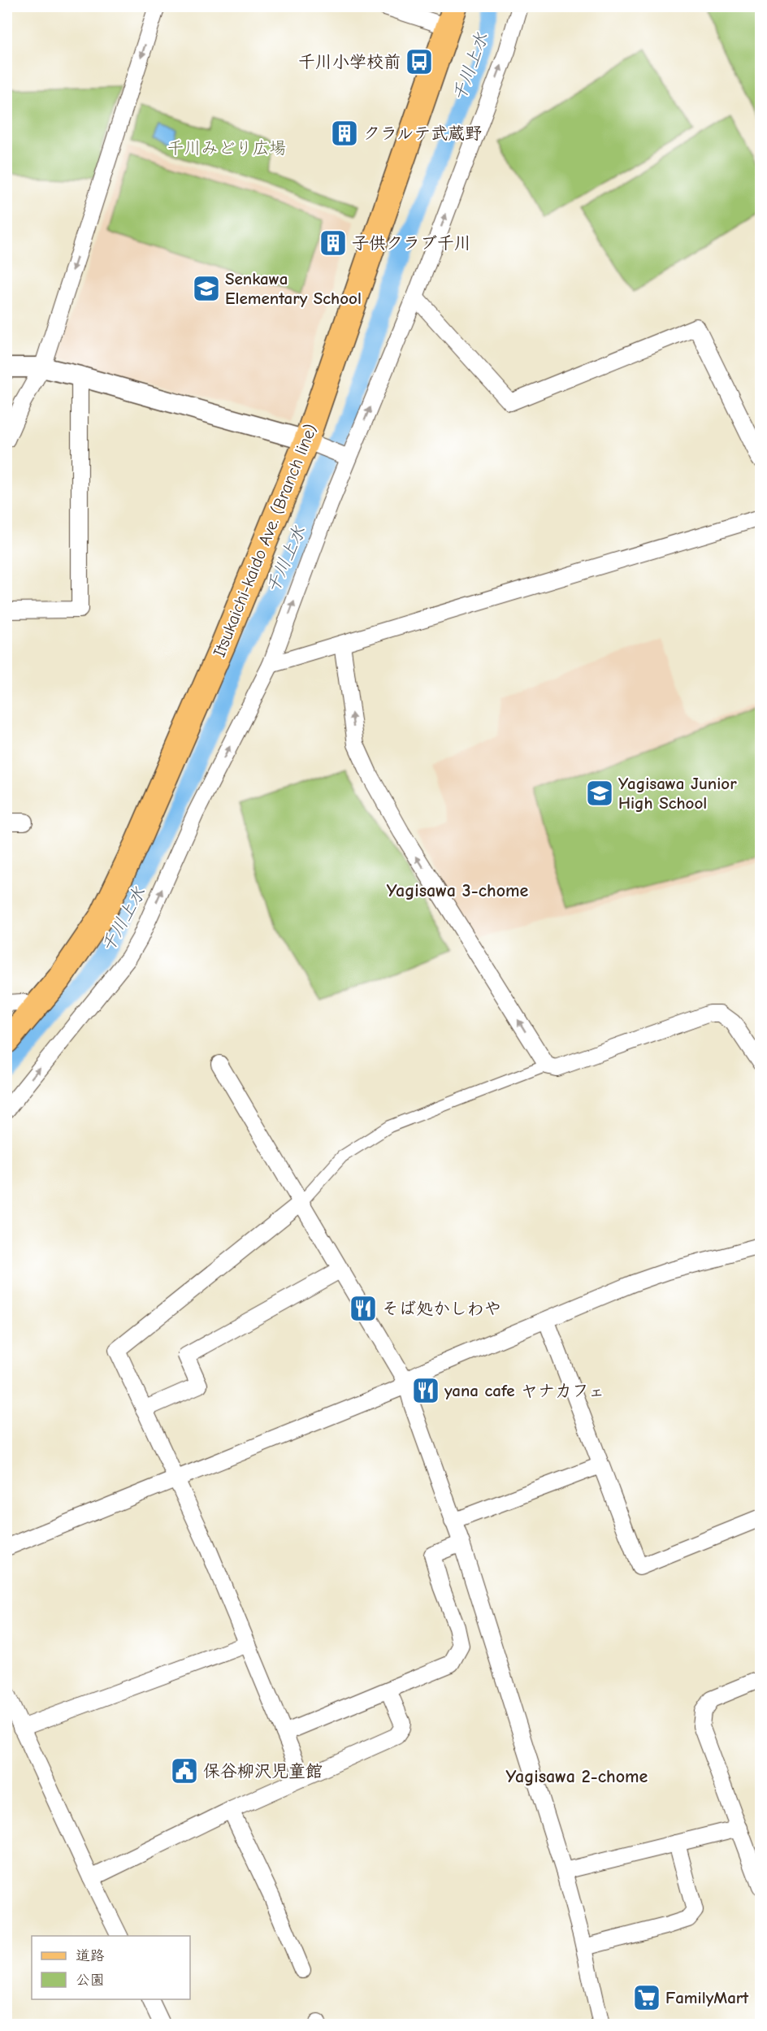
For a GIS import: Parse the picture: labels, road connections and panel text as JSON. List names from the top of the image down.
{
  "streets": {
    "main road": ["Itsukaichi-kaido Ave. (Branch line)"]
  },
  "districts": ["Yagisawa 3-chome", "Yagisawa 2-chome"],
  "water": ["千川上水"],
  "parks": ["千川みどり広場"],
  "places": {
    "bus stop": ["千川小学校前"],
    "building": ["クラルテ武蔵野", "子供クラブ千川"],
    "school or university": ["Senkawa Elementary School", "Yagisawa Junior High School"],
    "restaurant": ["そば処かしわや", "yana cafe ヤナカフェ"],
    "public building": ["保谷柳沢児童館"],
    "supermarket": ["FamilyMart"]
  },
  "legend": ["道路", "公園"]
}
